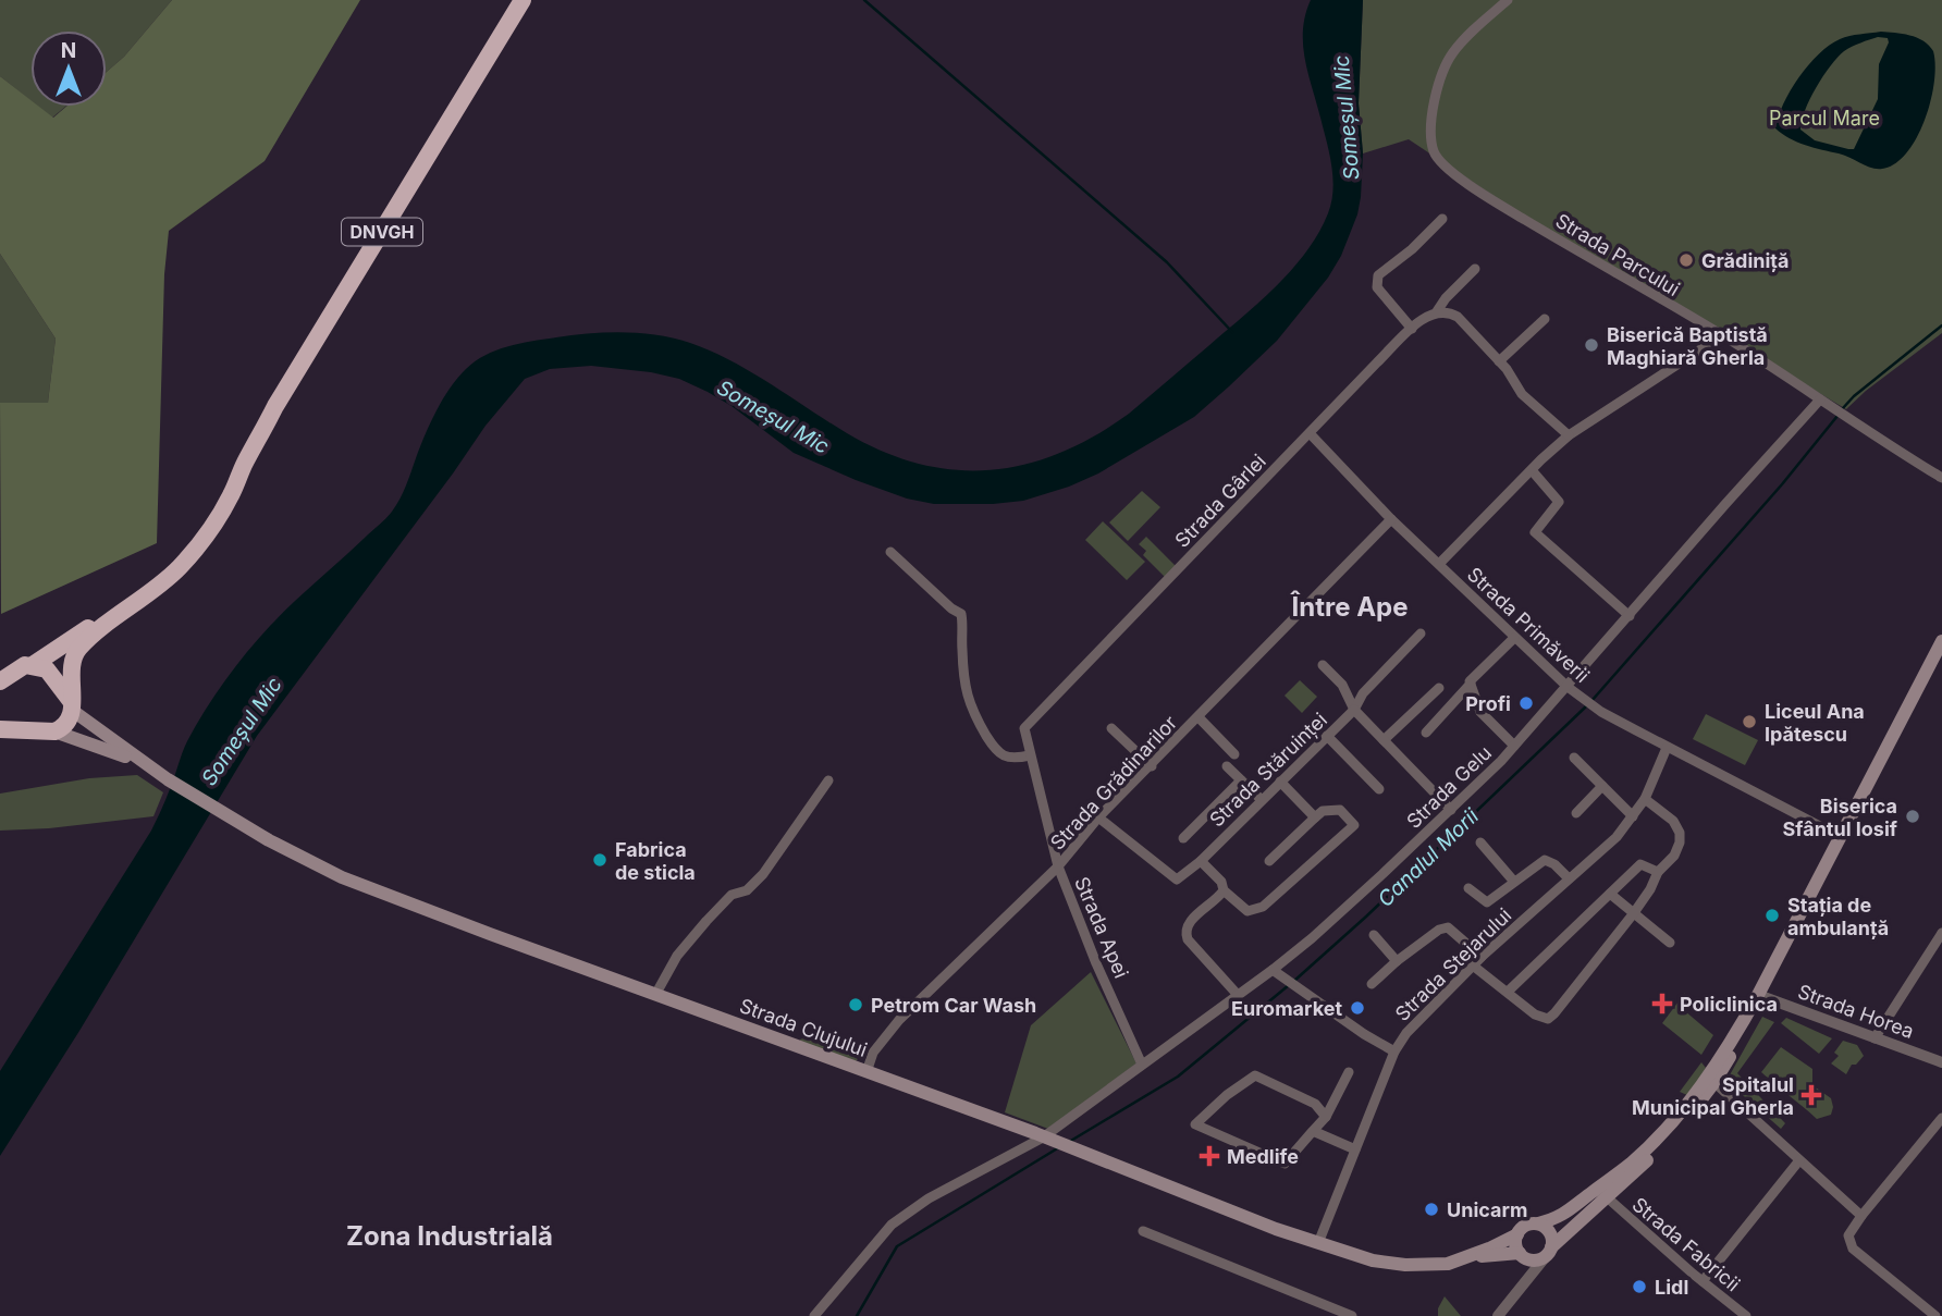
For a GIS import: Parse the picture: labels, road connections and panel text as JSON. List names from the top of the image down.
{
  "streets": {
    "highway": ["DNVGH"],
    "main road": ["Strada Clujului"],
    "street": [
      "Strada Parcului",
      "Strada Gârlei",
      "Strada Primăverii",
      "Strada Stăruinței",
      "Strada Grădinarilor",
      "Strada Gelu",
      "Strada Apei",
      "Strada Stejarului",
      "Strada Horea",
      "Strada Fabricii"
    ]
  },
  "crossings": [
    ["DNVGH", "Strada Clujului"],
    ["Strada Parcului", "Strada Gelu"],
    ["Strada Gârlei", "Strada Primăverii"],
    ["Strada Gârlei", "Strada Apei"],
    ["Strada Primăverii", "Strada Grădinarilor"],
    ["Strada Primăverii", "Strada Gelu"],
    ["Strada Primăverii", "Strada Stejarului"],
    ["Strada Stăruinței", "Strada Grădinarilor"],
    ["Strada Stăruinței", "Strada Gelu"],
    ["Strada Grădinarilor", "Strada Apei"],
    ["Strada Grădinarilor", "Strada Clujului"],
    ["Strada Gelu", "Strada Apei"],
    ["Strada Gelu", "Strada Clujului"],
    ["Strada Stejarului", "Strada Clujului"]
  ],
  "districts": ["Între Ape", "Zona Industrială"],
  "water": ["Someșul Mic", "Canalul Morii"],
  "parks": ["Parcul Mare"],
  "places": {
    "other": [
      "Grădiniță",
      "Biserică Baptistă Maghiară Gherla",
      "Profi",
      "Liceul Ana Ipătescu",
      "Biserica Sfântul Iosif",
      "Fabrica de sticla",
      "Stația de ambulanță",
      "Petrom Car Wash",
      "Euromarket",
      "Unicarm",
      "Lidl"
    ],
    "health": ["Policlinica", "Spitalul Municipal Gherla", "Medlife"]
  },
  "north": "top"
}
